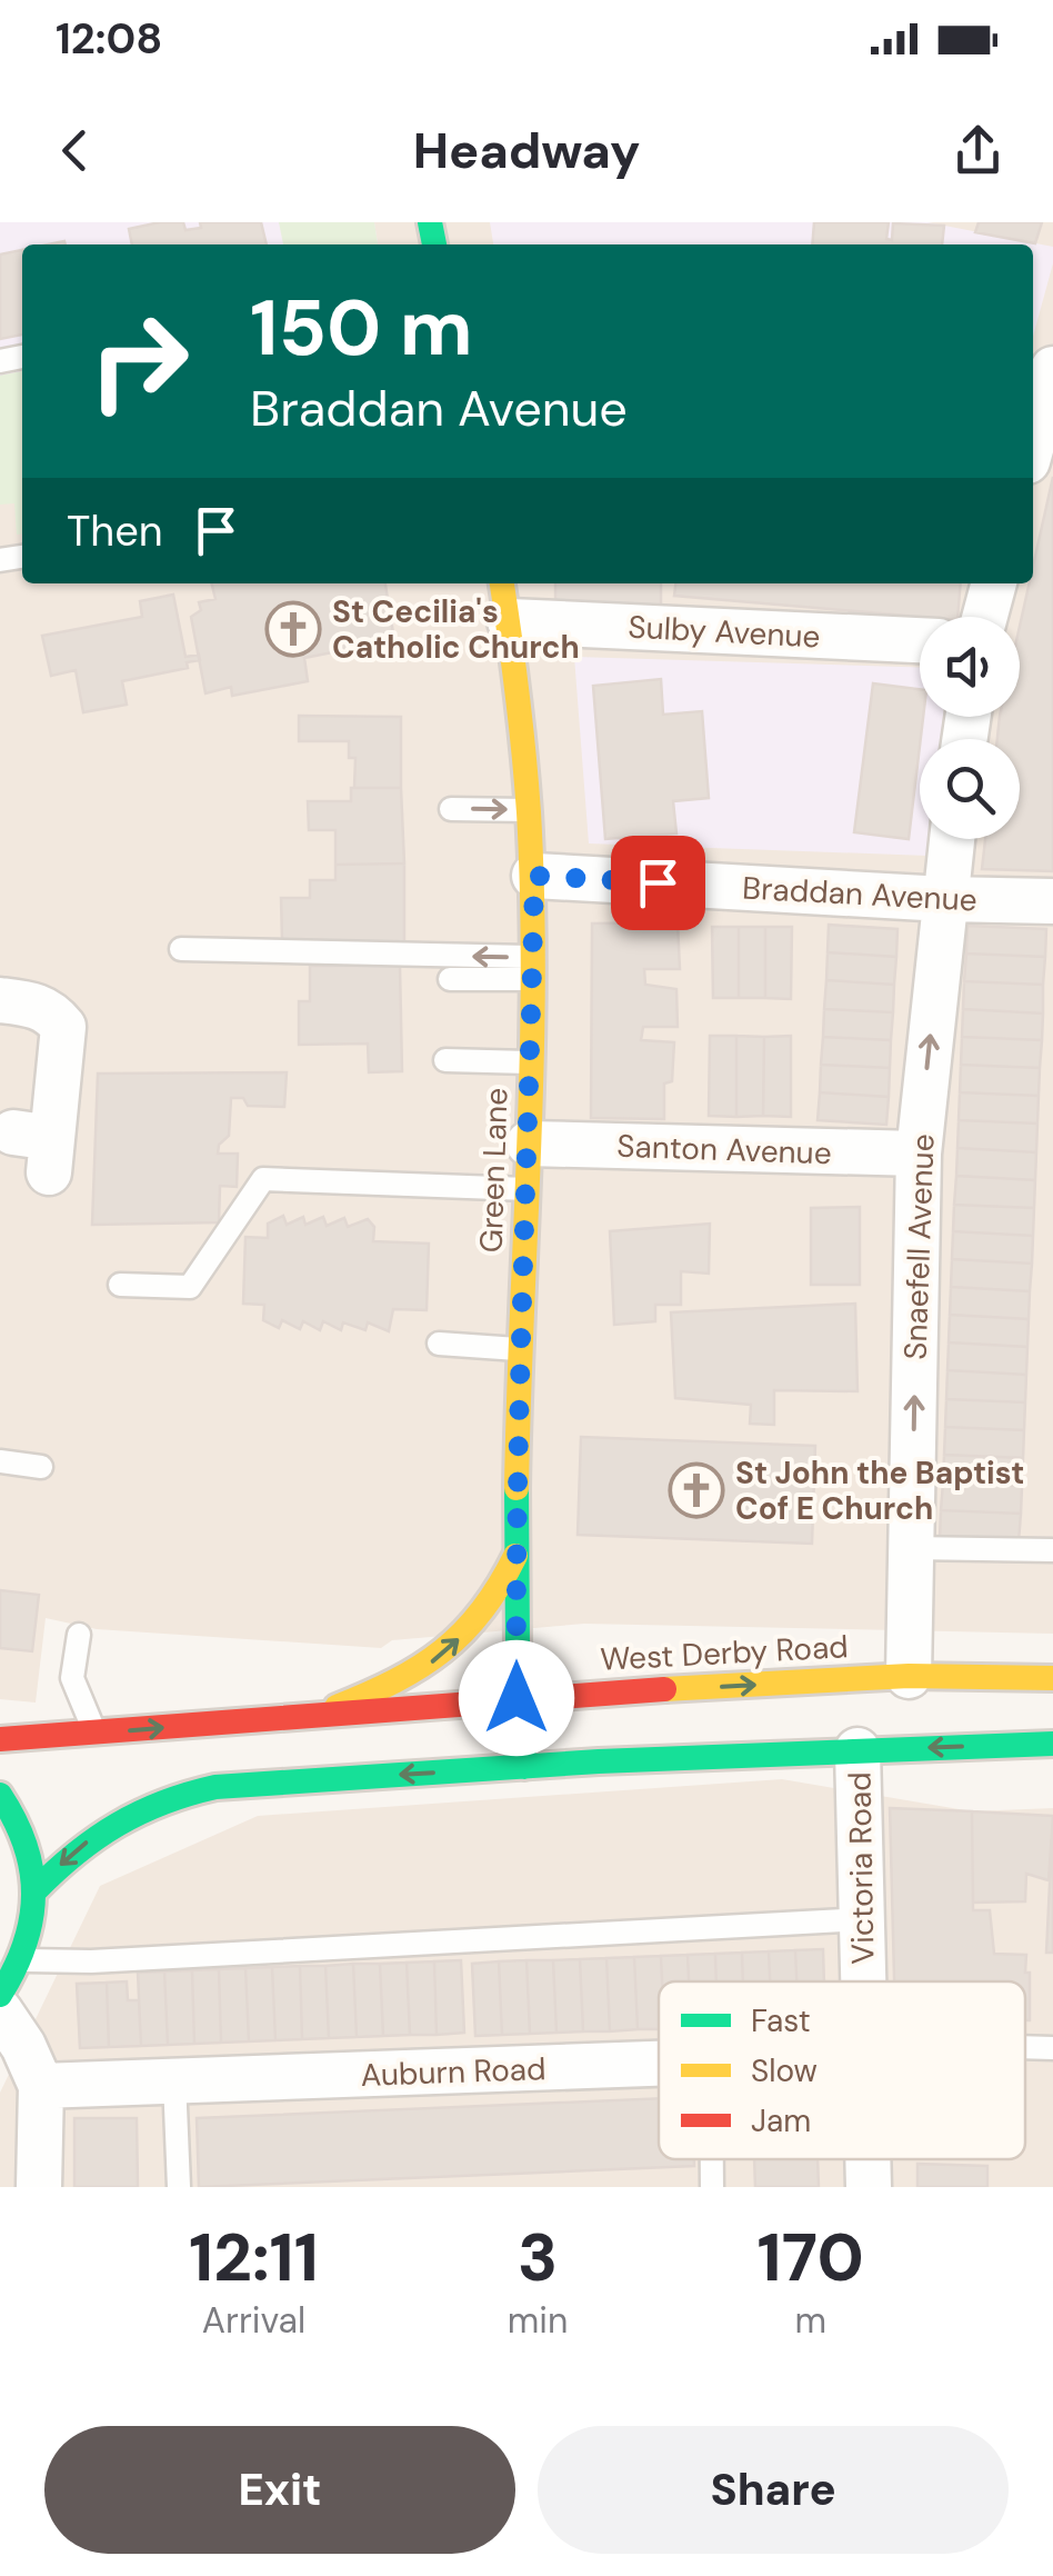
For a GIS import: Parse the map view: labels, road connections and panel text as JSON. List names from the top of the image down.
{
  "streets": {
    "main road": ["Green Lane", "West Derby Road"],
    "street": [
      "Sulby Avenue",
      "Braddan Avenue",
      "Santon Avenue",
      "Snaefell Avenue",
      "Victoria Road",
      "Auburn Road"
    ]
  },
  "crossings": [
    ["Sulby Avenue", "Green Lane"],
    ["Braddan Avenue", "Green Lane"],
    ["Braddan Avenue", "Snaefell Avenue"],
    ["Santon Avenue", "Green Lane"],
    ["Santon Avenue", "Snaefell Avenue"],
    ["Green Lane", "West Derby Road"],
    ["Snaefell Avenue", "West Derby Road"]
  ],
  "one_way": ["Snaefell Avenue"],
  "places": {
    "church": ["St Cecilia's Catholic Church", "St John the Baptist Cof E Church"]
  },
  "legend": ["Fast", "Slow", "Jam"],
  "page": {
    "status": "12:08",
    "header": "Headway",
    "turn": ["150 m", "Braddan Avenue"],
    "then": "Then",
    "eta": [
      "12:11",
      "Arrival",
      "3",
      "min",
      "170",
      "m"
    ],
    "buttons": ["Exit", "Share"]
  }
}
